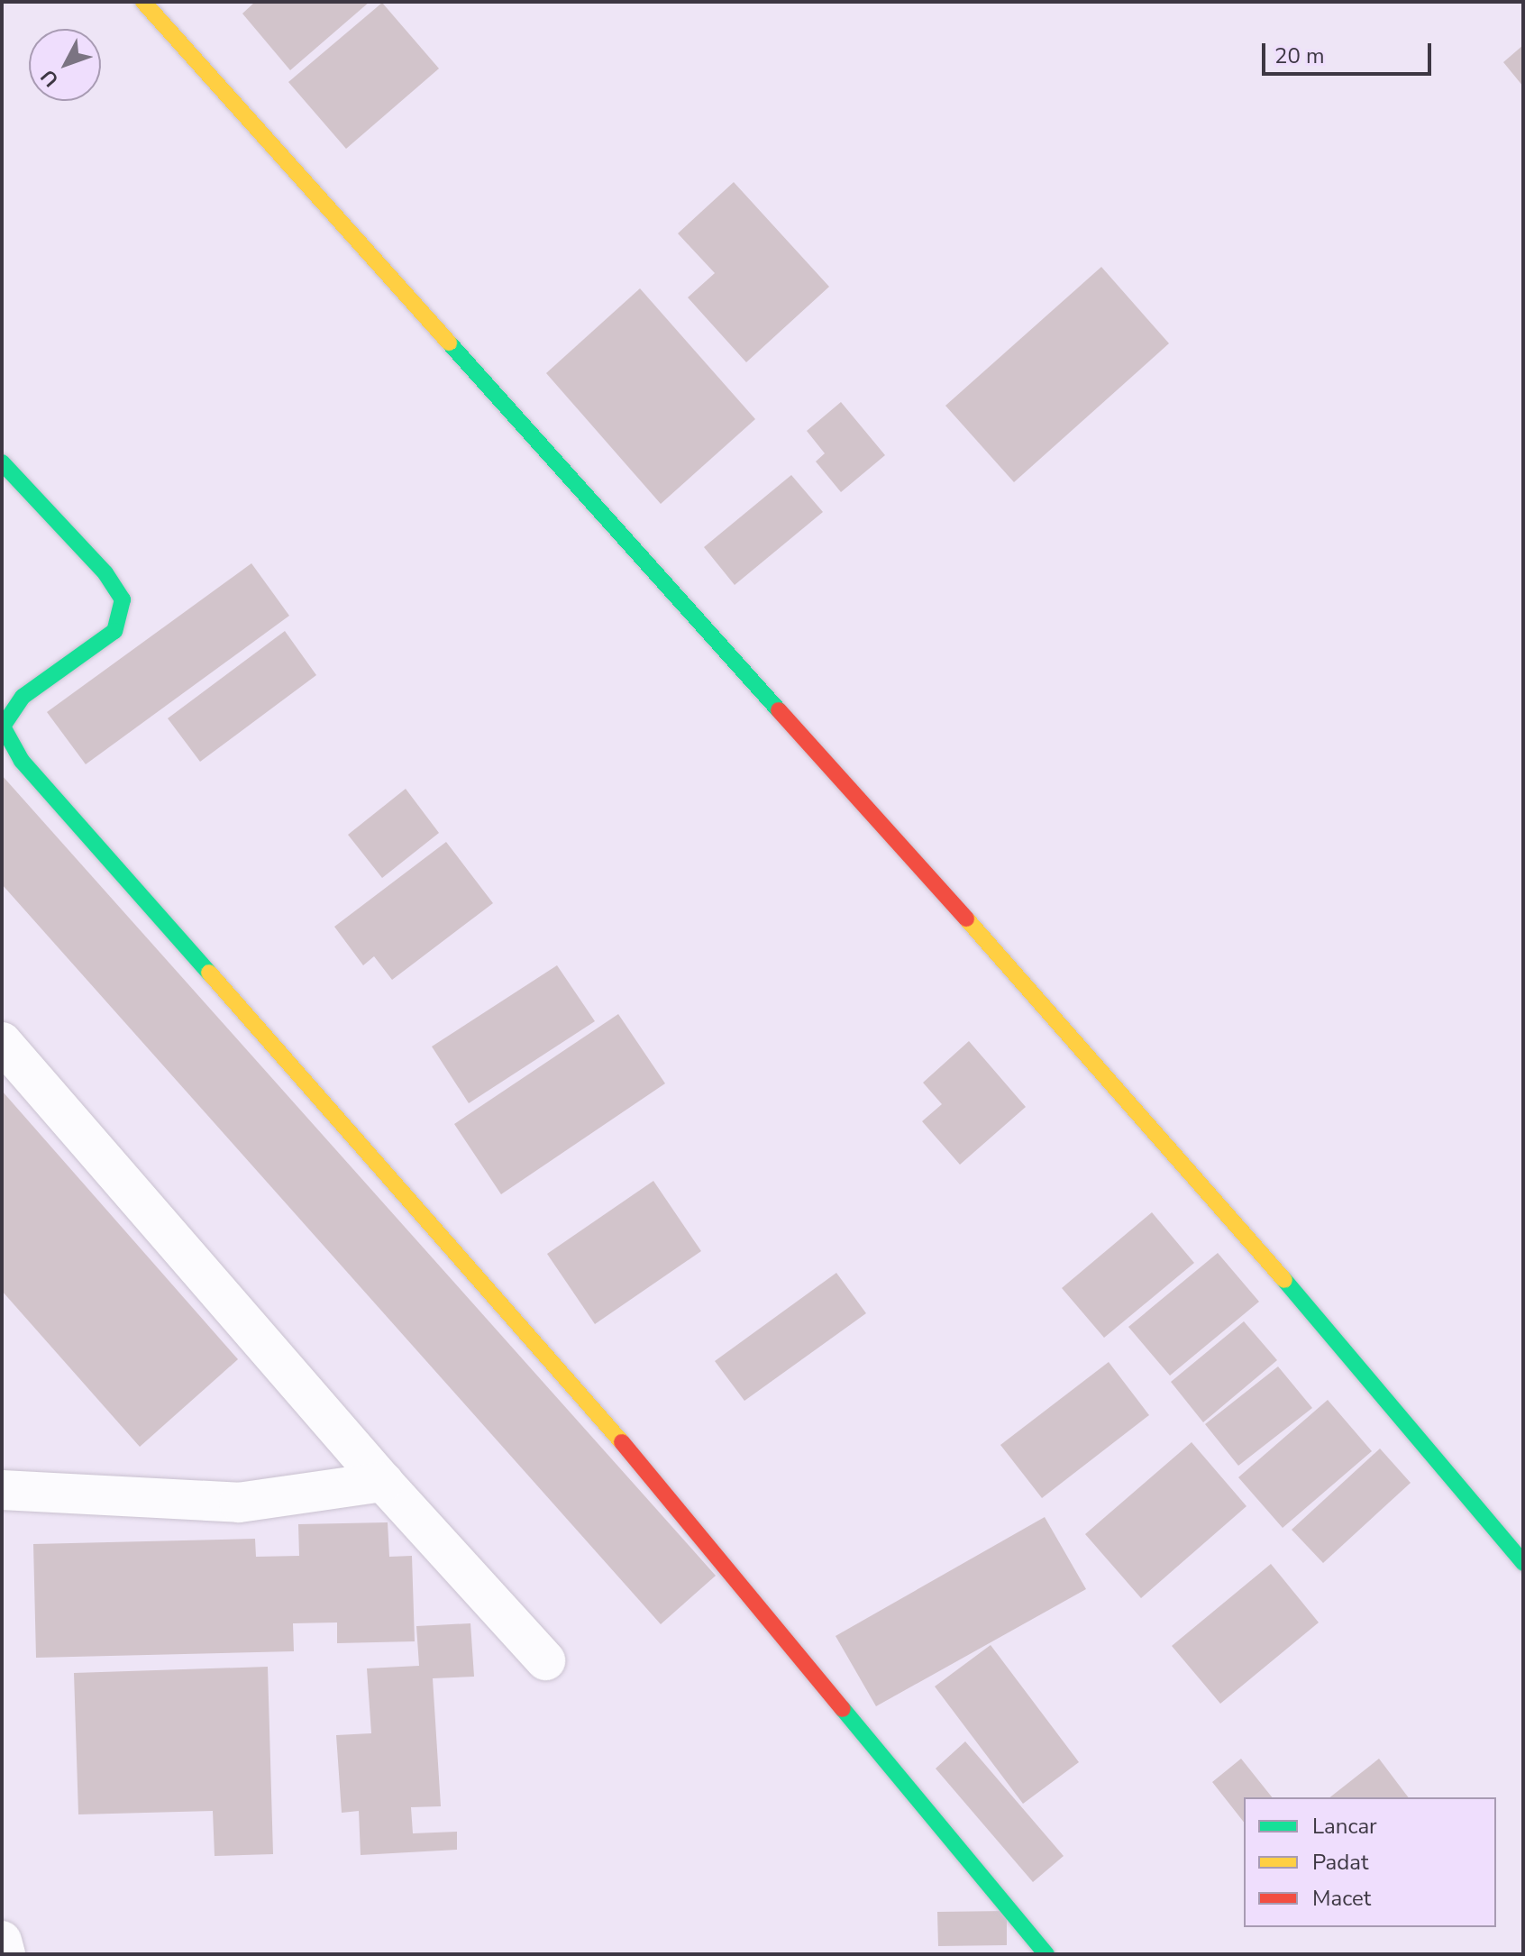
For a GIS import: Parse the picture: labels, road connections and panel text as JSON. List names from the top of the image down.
{
  "legend": ["Lancar", "Padat", "Macet"],
  "scale_bar": "20 m",
  "north": "bottom left"
}
